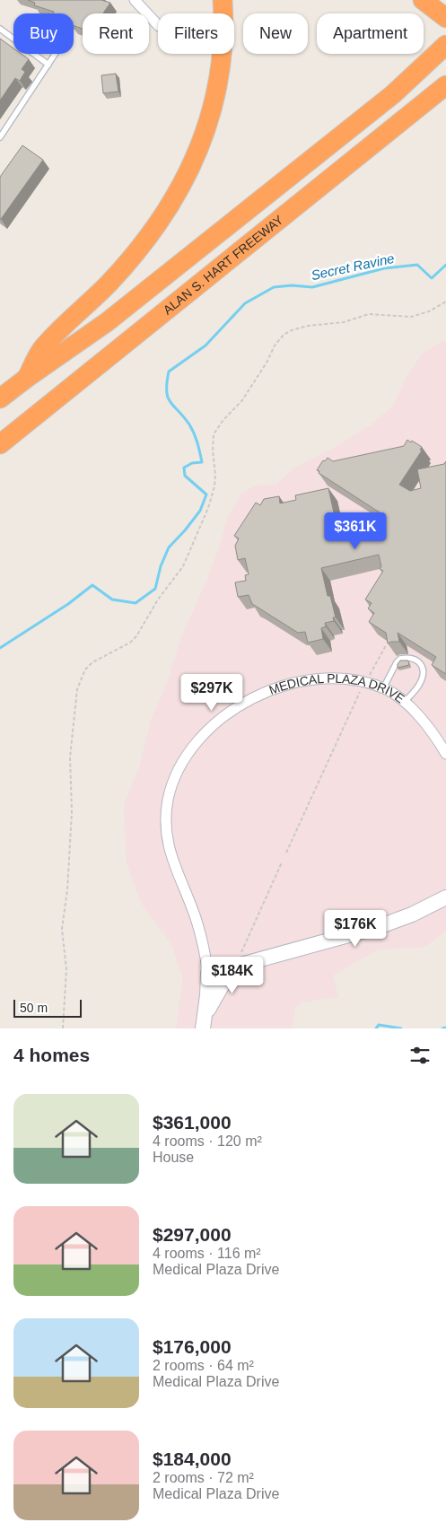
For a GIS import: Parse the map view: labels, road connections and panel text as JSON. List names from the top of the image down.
{
  "streets": {
    "highway": ["ALAN S. HART FREEWAY"],
    "street": ["MEDICAL PLAZA DRIVE"]
  },
  "water": ["Secret Ravine"],
  "scale_bar": "50 m",
  "page": {
    "chip": [
      "Buy",
      "Rent",
      "Filters",
      "New",
      "Apartment"
    ],
    "price": [
      "$361K",
      "$297K",
      "$176K",
      "$184K"
    ],
    "scale": "50 m",
    "heading": "4 homes",
    "list": [
      {
        "name": "$361,000",
        "note": "4 rooms · 120 m² · House"
      },
      {
        "name": "$297,000",
        "note": "4 rooms · 116 m² · Medical Plaza Drive"
      },
      {
        "name": "$176,000",
        "note": "2 rooms · 64 m² · Medical Plaza Drive"
      },
      {
        "name": "$184,000",
        "note": "2 rooms · 72 m² · Medical Plaza Drive"
      }
    ]
  }
}
